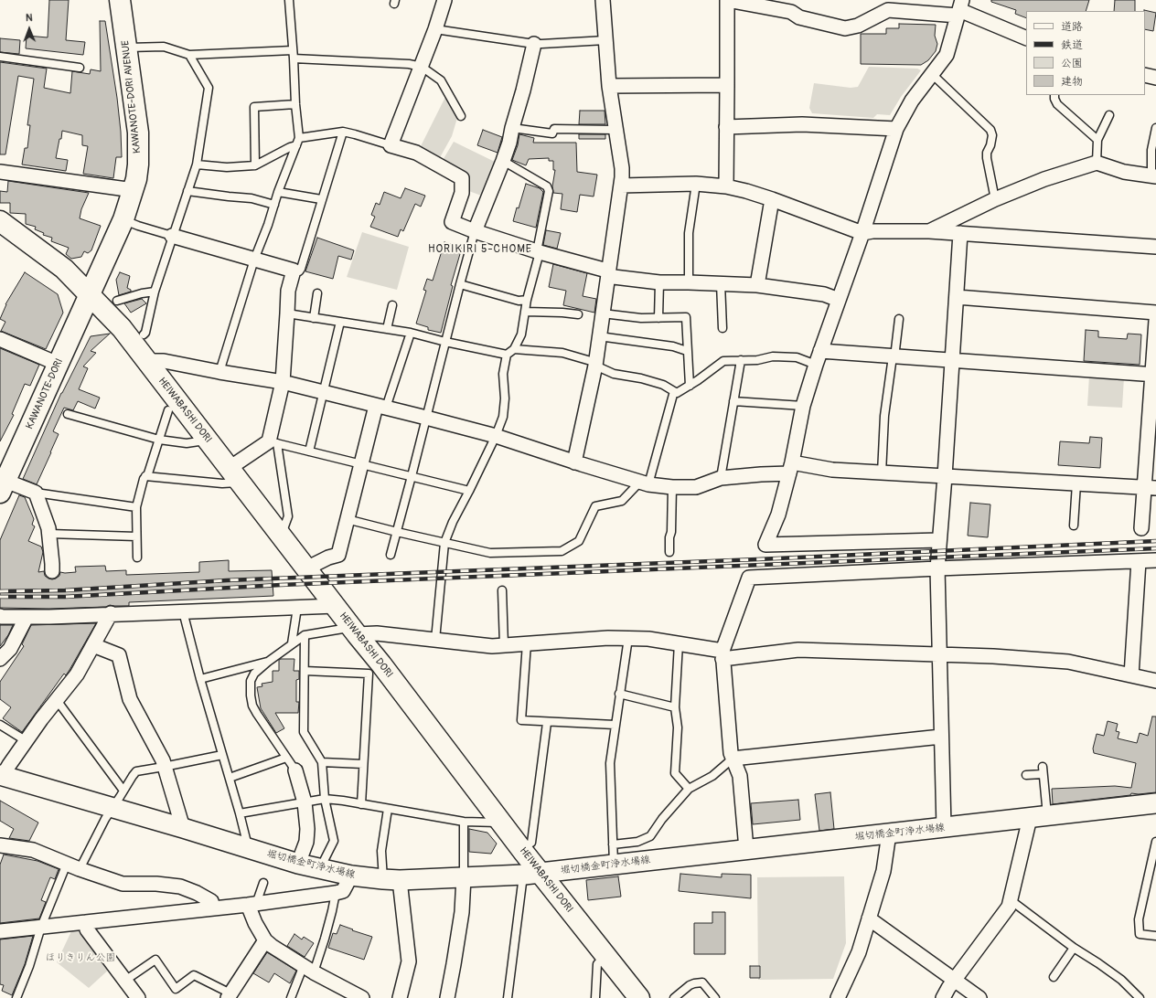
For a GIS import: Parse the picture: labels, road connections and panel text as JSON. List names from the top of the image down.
{
  "streets": {
    "main road": ["KAWANOTE-DORI AVENUE", "KAWANOTE-DORI", "HEIWABASHI DORI"],
    "street": ["堀切橋金町浄水場線"]
  },
  "crossings": [
    ["KAWANOTE-DORI AVENUE", "KAWANOTE-DORI"],
    ["KAWANOTE-DORI AVENUE", "HEIWABASHI DORI"],
    ["KAWANOTE-DORI", "HEIWABASHI DORI"],
    ["HEIWABASHI DORI", "堀切橋金町浄水場線"]
  ],
  "districts": ["HORIKIRI 5-CHOME"],
  "parks": ["ほりきりん公園"],
  "legend": [
    "道路",
    "鉄道",
    "公園",
    "建物"
  ],
  "north": "top"
}
